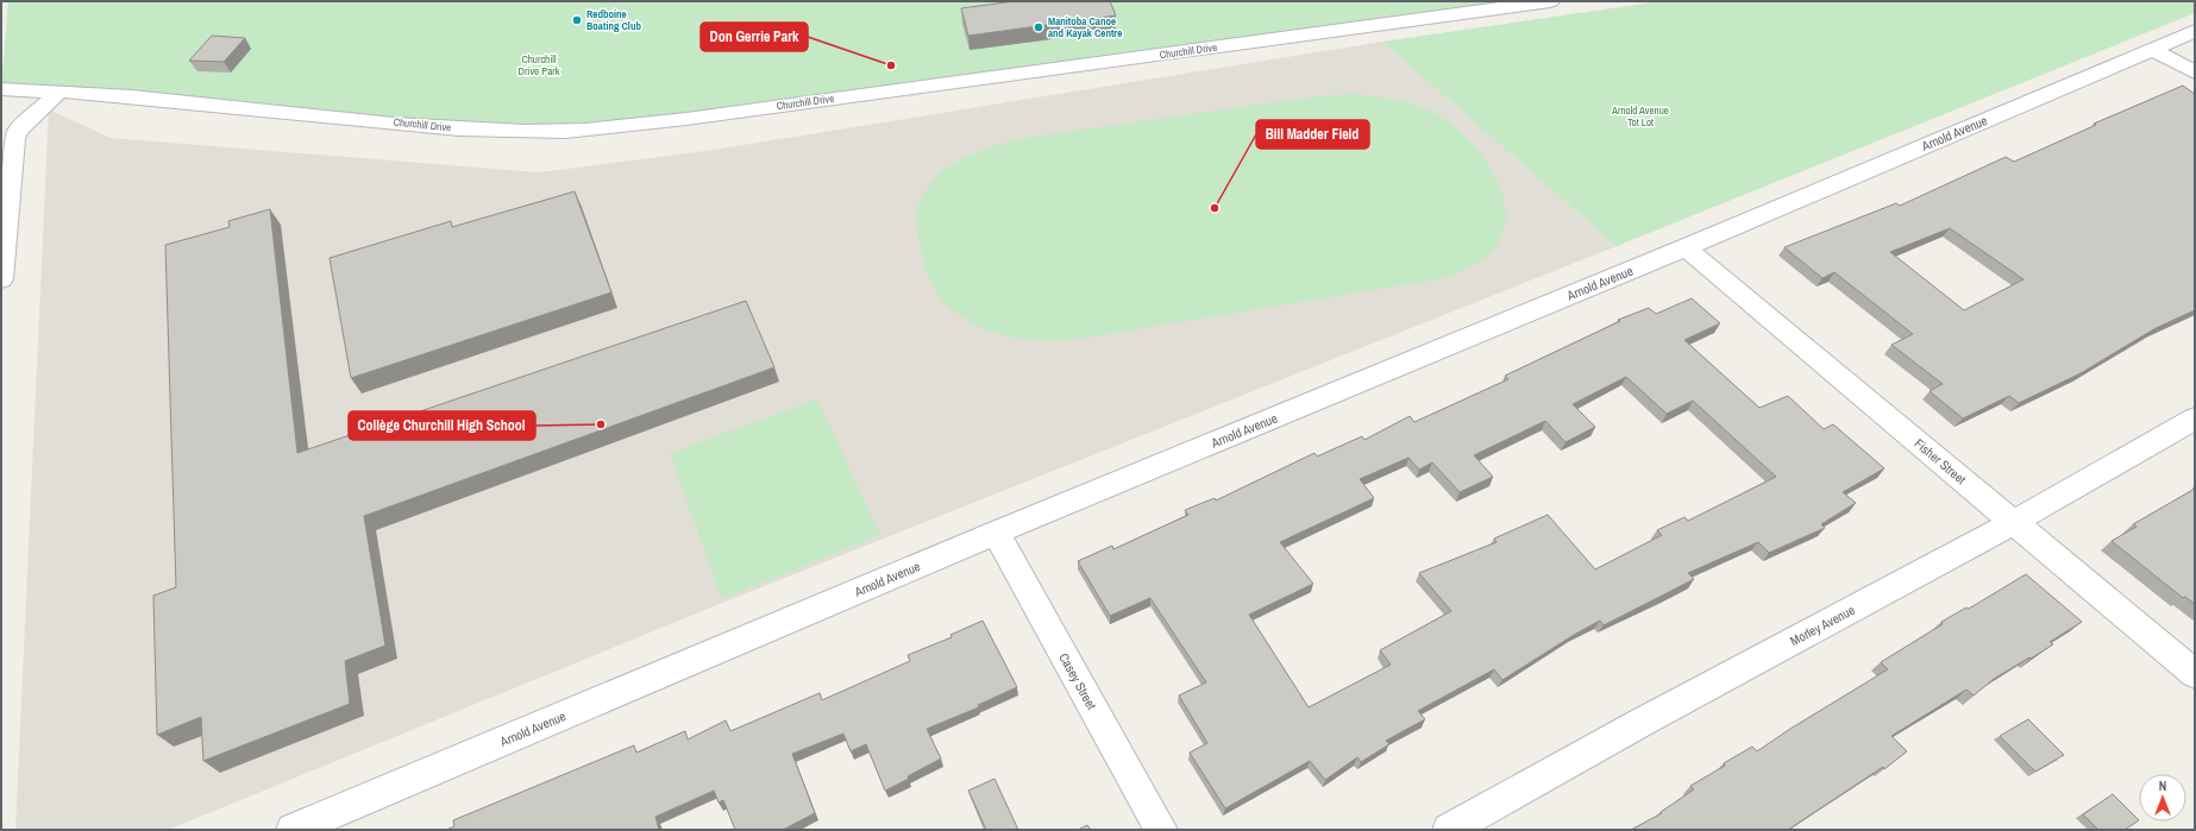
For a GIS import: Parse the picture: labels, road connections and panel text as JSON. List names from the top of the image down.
{
  "streets": {
    "street": [
      "Churchill Drive",
      "Arnold Avenue",
      "Fisher Street",
      "Morley Avenue",
      "Casey Street"
    ]
  },
  "crossings": [
    ["Arnold Avenue", "Fisher Street"],
    ["Arnold Avenue", "Casey Street"],
    ["Fisher Street", "Morley Avenue"]
  ],
  "parks": ["Churchill Drive Park", "Arnold Avenue Tot Lot"],
  "places": [
    "Redboine Boating Club",
    "Manitoba Canoe and Kayak Centre",
    "Don Gerrie Park",
    "Bill Madder Field",
    "Collège Churchill High School"
  ],
  "north": "top"
}
